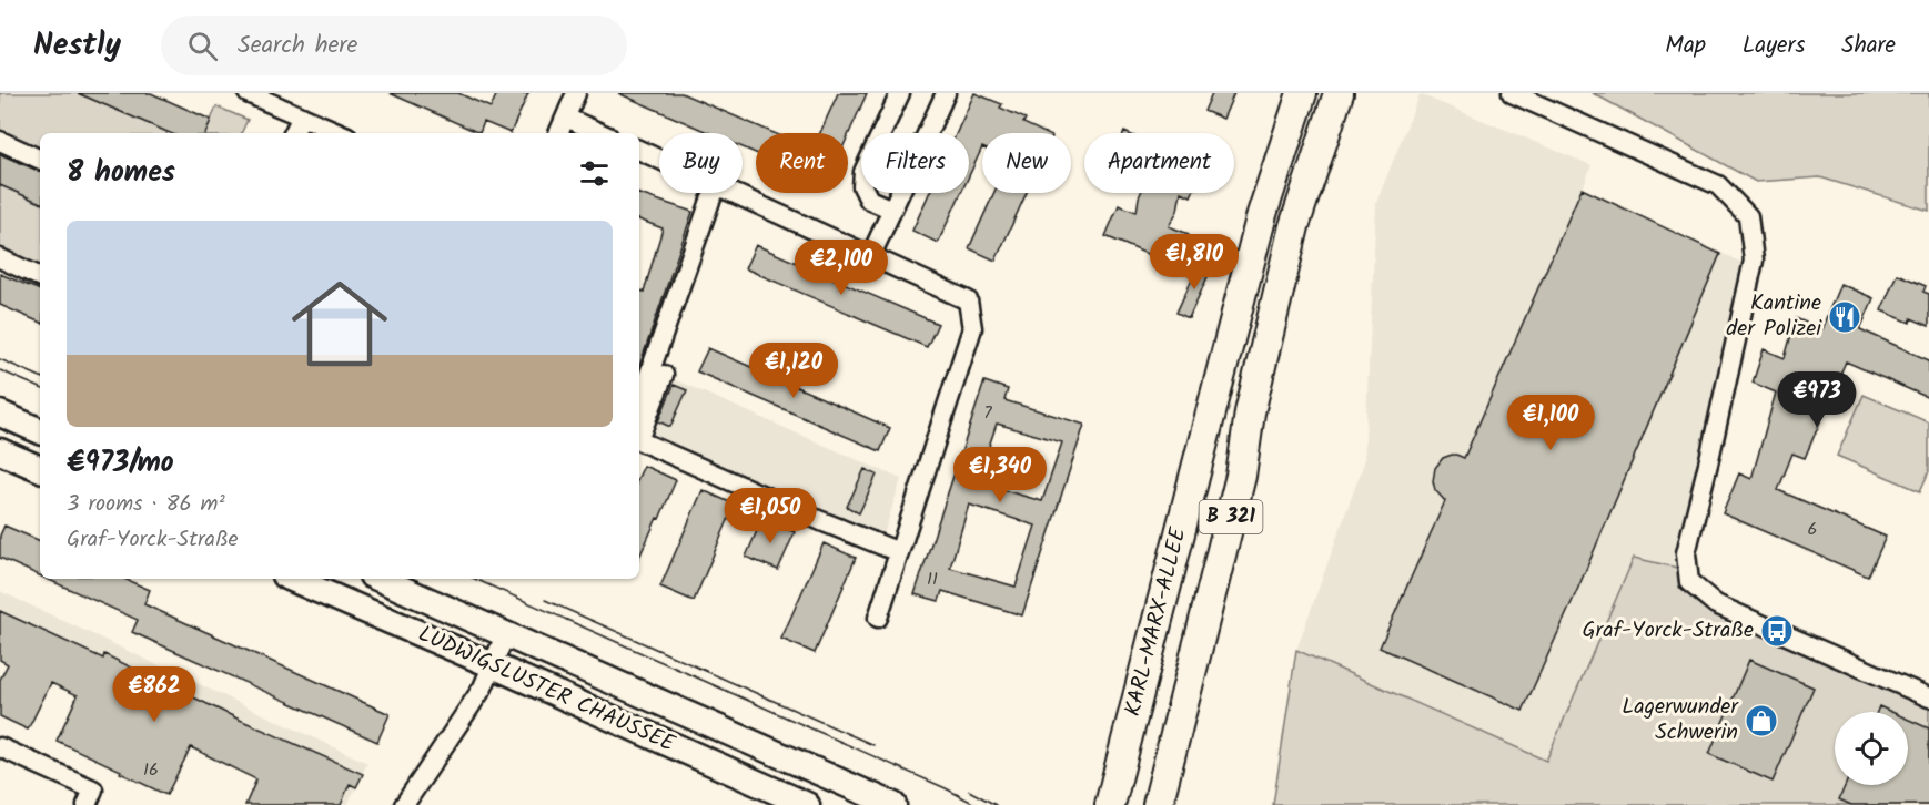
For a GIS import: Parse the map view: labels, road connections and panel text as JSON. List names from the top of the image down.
{
  "streets": {
    "main road": ["B 321", "KARL-MARX-ALLEE"],
    "street": ["LUDWIGSLUSTER CHAUSSEE"]
  },
  "places": {
    "restaurant": ["Kantine der Polizei"],
    "bus stop": ["Graf-Yorck-Straße"],
    "shop": ["Lagerwunder Schwerin"]
  },
  "house_numbers": [
    "7",
    "6",
    "11",
    "16"
  ],
  "page": {
    "header": "Nestly",
    "search": "Search here",
    "nav": ["Map", "Layers", "Share"],
    "chip": [
      "Buy",
      "Rent",
      "Filters",
      "New",
      "Apartment"
    ],
    "heading": "8 homes",
    "list": [
      {
        "name": "€973/mo",
        "note": "3 rooms · 86 m² · Graf-Yorck-Straße"
      }
    ],
    "price": [
      "€1,810",
      "€2,100",
      "€1,120",
      "€973",
      "€1,100",
      "€1,340",
      "€1,050",
      "€862"
    ]
  }
}
